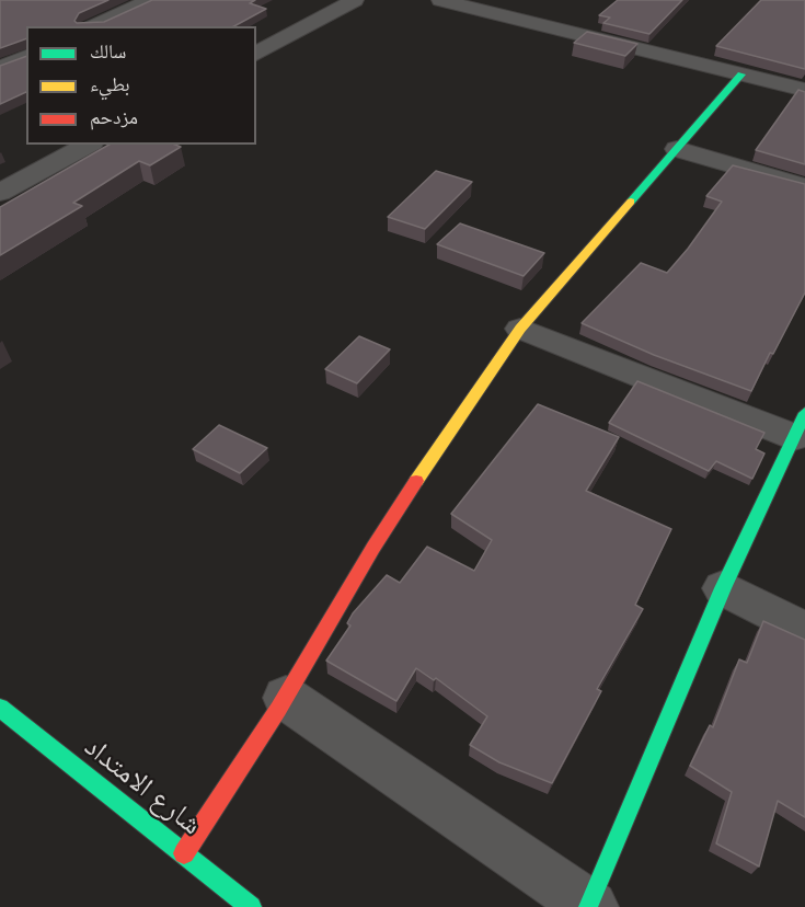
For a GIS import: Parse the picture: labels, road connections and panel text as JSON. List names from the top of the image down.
{
  "streets": {
    "street": ["شارع الامتداد"]
  },
  "legend": ["سالك", "بطيء", "مزدحم"]
}
